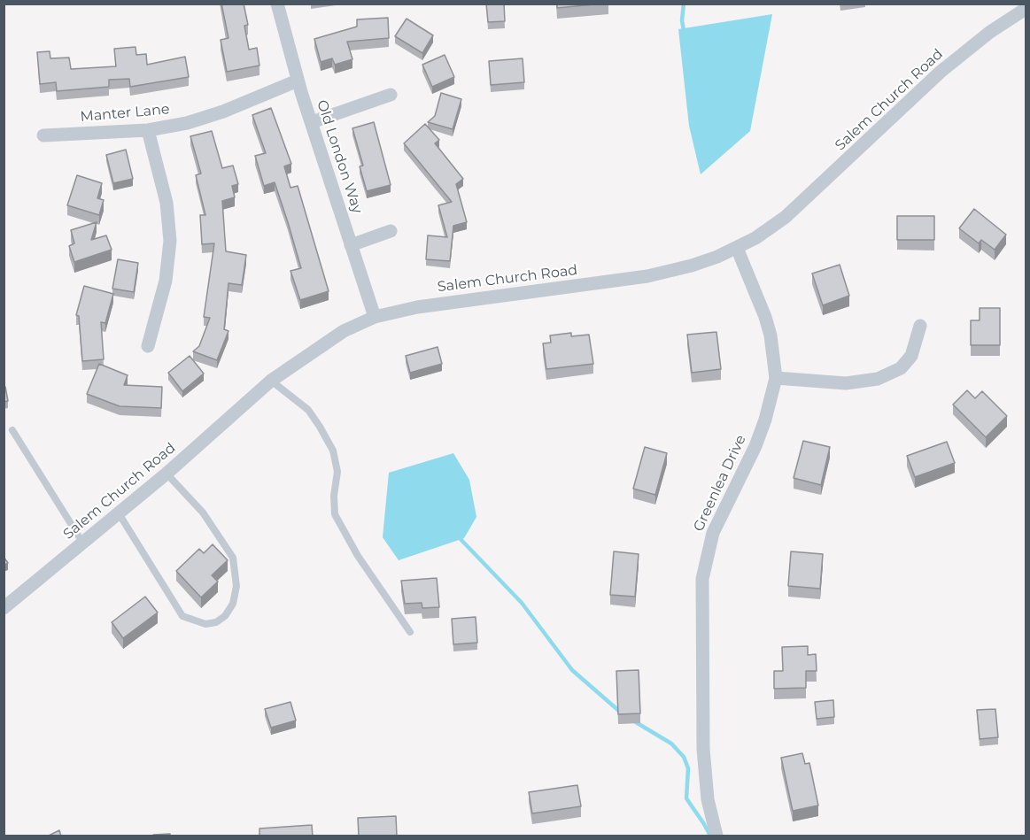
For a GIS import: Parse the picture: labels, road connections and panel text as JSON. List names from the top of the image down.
{
  "streets": {
    "street": [
      "Salem Church Road",
      "Manter Lane",
      "Old London Way",
      "Greenlea Drive"
    ]
  },
  "crossings": [
    ["Salem Church Road", "Old London Way"],
    ["Salem Church Road", "Greenlea Drive"],
    ["Manter Lane", "Old London Way"]
  ]
}
